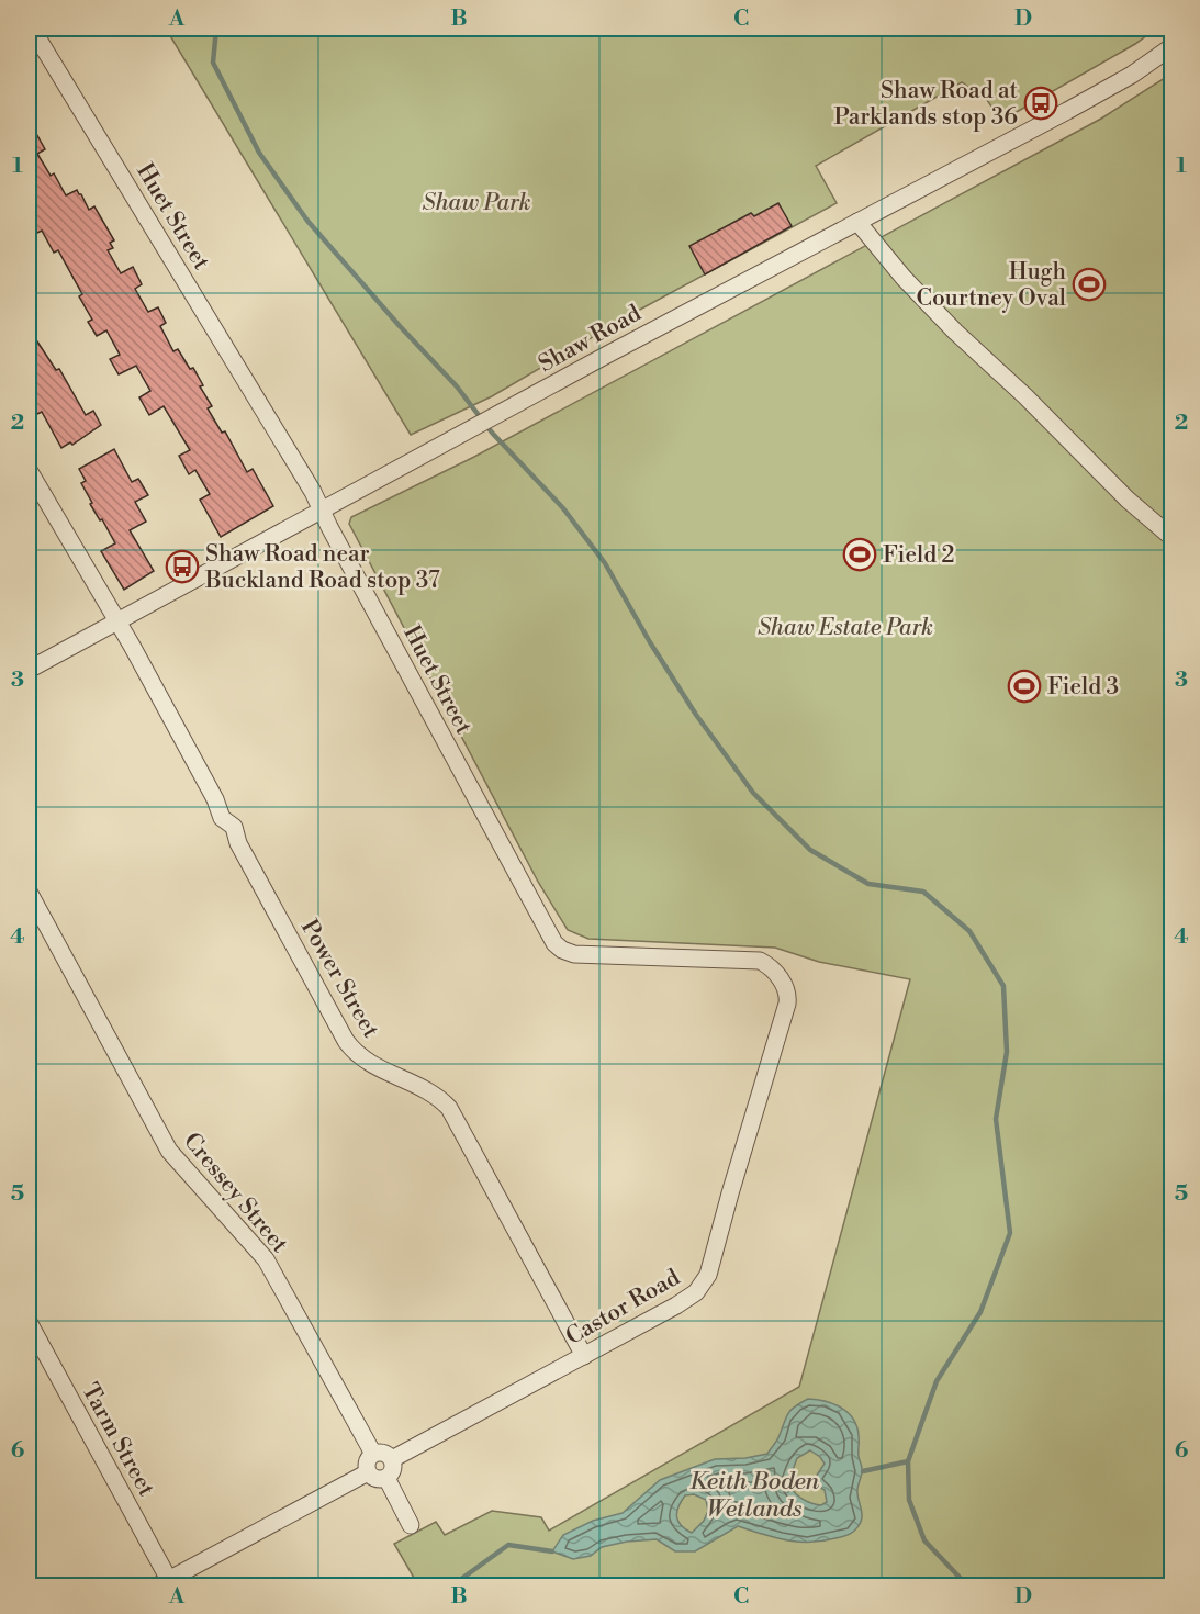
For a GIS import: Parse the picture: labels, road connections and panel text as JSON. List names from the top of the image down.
{
  "streets": {
    "street": [
      "Huet Street",
      "Shaw Road",
      "Power Street",
      "Cressey Street",
      "Castor Road",
      "Tarm Street"
    ]
  },
  "crossings": [
    ["Huet Street", "Shaw Road"],
    ["Huet Street", "Castor Road"],
    ["Shaw Road", "Power Street"],
    ["Power Street", "Castor Road"],
    ["Cressey Street", "Castor Road"]
  ],
  "water": ["Keith Boden Wetlands"],
  "parks": ["Shaw Park", "Shaw Estate Park"],
  "places": {
    "bus stop": ["Shaw Road at Parklands stop 36", "Shaw Road near Buckland Road stop 37"],
    "sports": ["Hugh Courtney Oval", "Field 2", "Field 3"]
  },
  "grid": {
    "columns": [
      "A",
      "B",
      "C",
      "D"
    ],
    "rows": [
      "1",
      "2",
      "3",
      "4",
      "5",
      "6"
    ]
  }
}
